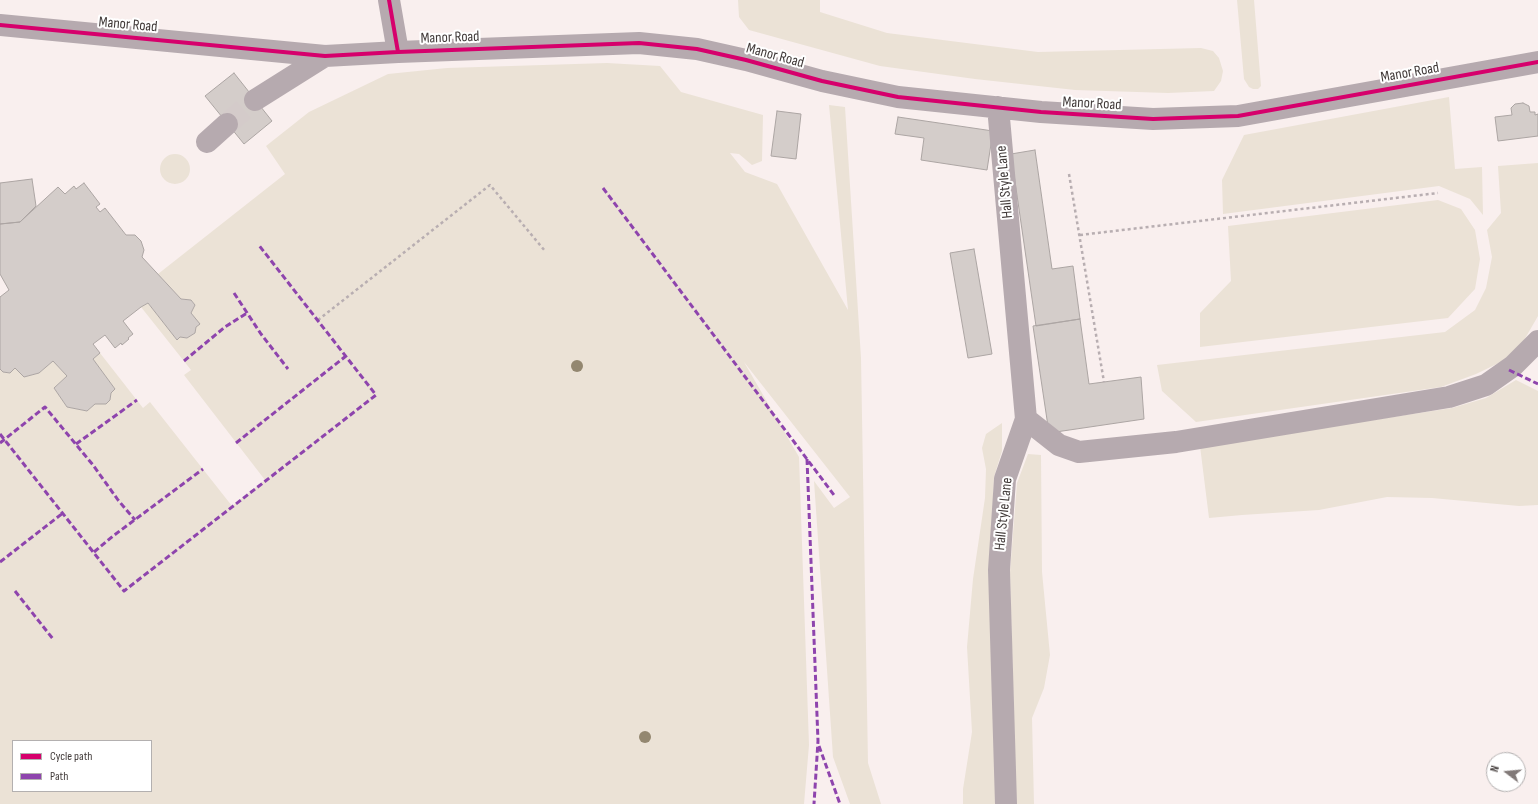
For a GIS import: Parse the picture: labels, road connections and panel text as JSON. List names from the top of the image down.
{
  "streets": {
    "street": ["Manor Road", "Hall Style Lane"]
  },
  "crossings": [
    ["Manor Road", "Hall Style Lane"]
  ],
  "legend": ["Cycle path", "Path"],
  "north": "left"
}
